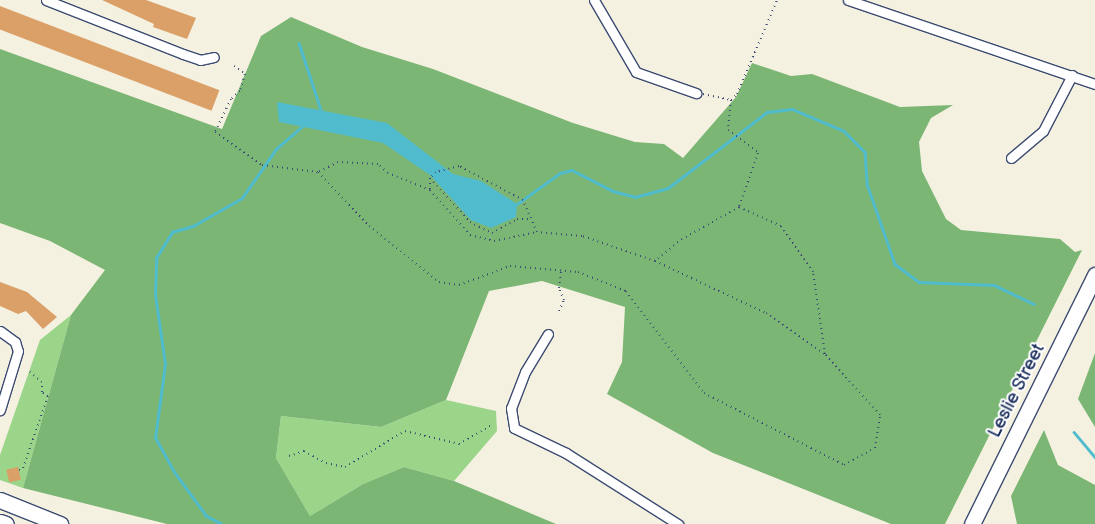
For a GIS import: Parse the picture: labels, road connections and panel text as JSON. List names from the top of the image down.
{
  "streets": {
    "main road": ["Leslie Street"]
  }
}
